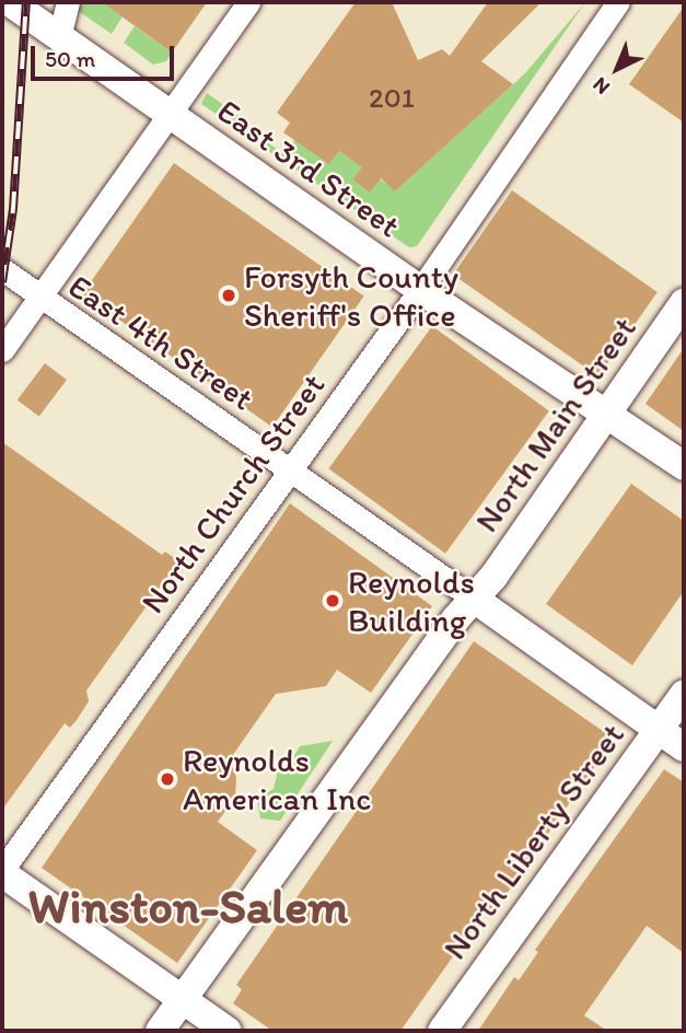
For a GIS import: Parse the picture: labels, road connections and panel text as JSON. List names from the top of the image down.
{
  "streets": {
    "main road": ["East 3rd Street", "North Main Street", "North Liberty Street"],
    "street": ["East 4th Street", "North Church Street"]
  },
  "crossings": [
    ["East 3rd Street", "North Main Street"],
    ["East 3rd Street", "North Church Street"],
    ["East 4th Street", "North Main Street"],
    ["East 4th Street", "North Church Street"]
  ],
  "districts": ["Winston-Salem"],
  "places": ["Forsyth County Sheriff's Office", "Reynolds Building", "Reynolds American Inc"],
  "house_numbers": ["201"],
  "scale_bar": "50 m",
  "north": "bottom left"
}
